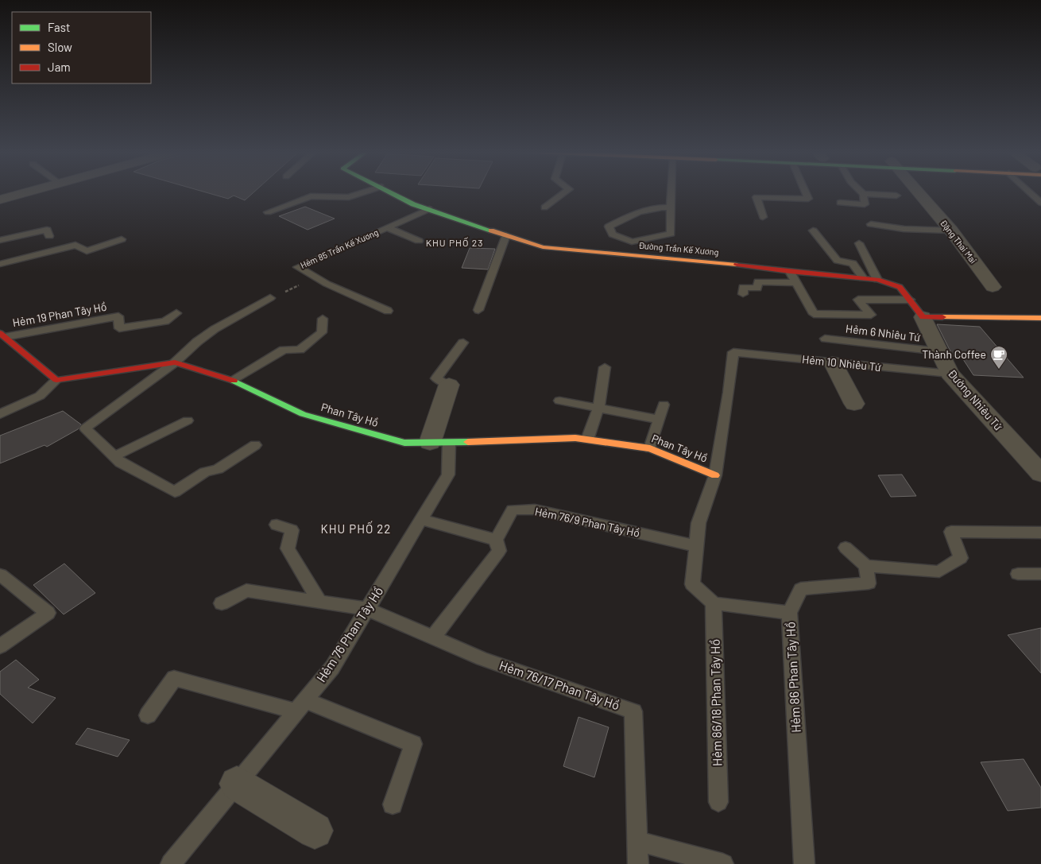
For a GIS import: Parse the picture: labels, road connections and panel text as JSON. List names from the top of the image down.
{
  "streets": {
    "street": [
      "Đặng Thai Mai",
      "Đường Trần Kế Xương",
      "Đường Nhiêu Tứ",
      "Phan Tây Hồ"
    ],
    "lane": [
      "Hẻm 85 Trần Kế Xương",
      "Hẻm 19 Phan Tây Hồ",
      "Hẻm 6 Nhiêu Tứ",
      "Hẻm 10 Nhiêu Tứ",
      "Hẻm 76/9 Phan Tây Hồ",
      "Hẻm 76 Phan Tây Hồ",
      "Hẻm 86 Phan Tây Hồ",
      "Hẻm 76/17 Phan Tây Hồ",
      "Hẻm 86/18 Phan Tây Hồ"
    ]
  },
  "crossings": [
    ["Hẻm 85 Trần Kế Xương", "Đường Trần Kế Xương"],
    ["Đường Trần Kế Xương", "Đường Nhiêu Tứ"],
    ["Hẻm 6 Nhiêu Tứ", "Đường Nhiêu Tứ"],
    ["Hẻm 10 Nhiêu Tứ", "Đường Nhiêu Tứ"],
    ["Hẻm 10 Nhiêu Tứ", "Phan Tây Hồ"],
    ["Phan Tây Hồ", "Hẻm 76 Phan Tây Hồ"],
    ["Hẻm 76/9 Phan Tây Hồ", "Hẻm 76/17 Phan Tây Hồ"],
    ["Hẻm 76 Phan Tây Hồ", "Hẻm 76/17 Phan Tây Hồ"],
    ["Hẻm 86 Phan Tây Hồ", "Hẻm 86/18 Phan Tây Hồ"]
  ],
  "districts": ["KHU PHỐ 23", "KHU PHỐ 22"],
  "places": {
    "cafe": ["Thành Coffee"]
  },
  "legend": ["Fast", "Slow", "Jam"]
}
